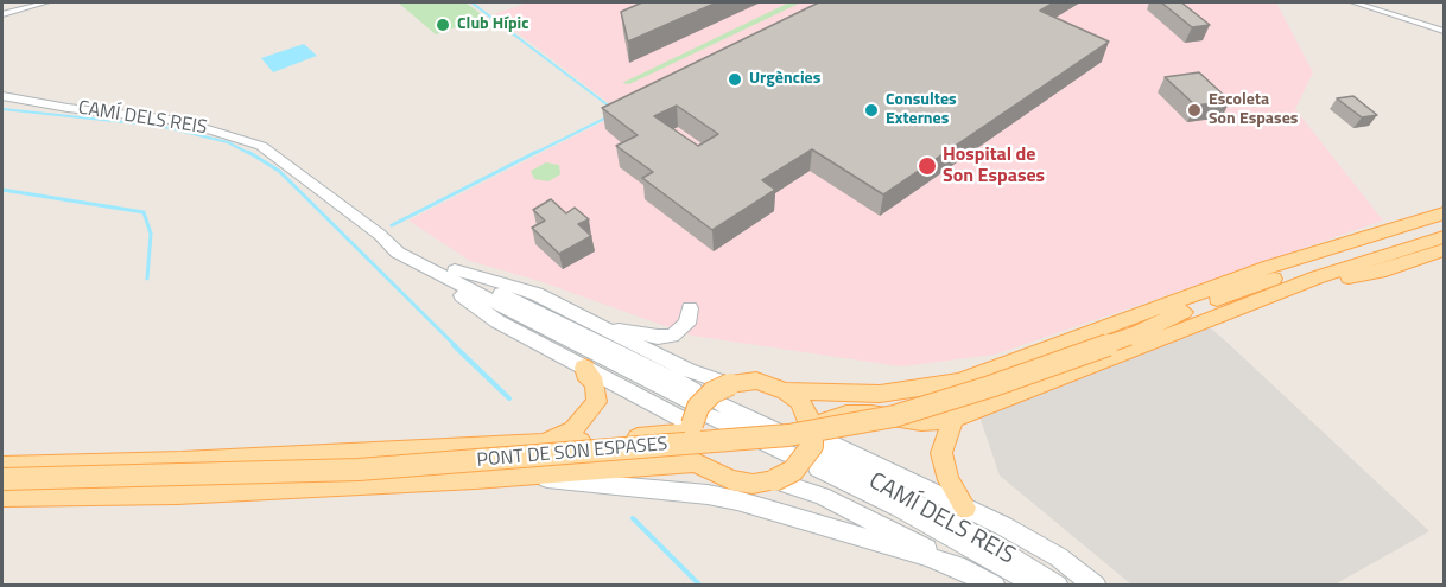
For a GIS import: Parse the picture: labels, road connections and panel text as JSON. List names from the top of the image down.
{
  "streets": {
    "main road": ["PONT DE SON ESPASES"],
    "street": ["CAMÍ DELS REIS"]
  },
  "places": [
    "Club Hípic",
    "Urgències",
    "Consultes Externes",
    "Escoleta Son Espases",
    "Hospital de Son Espases"
  ]
}
